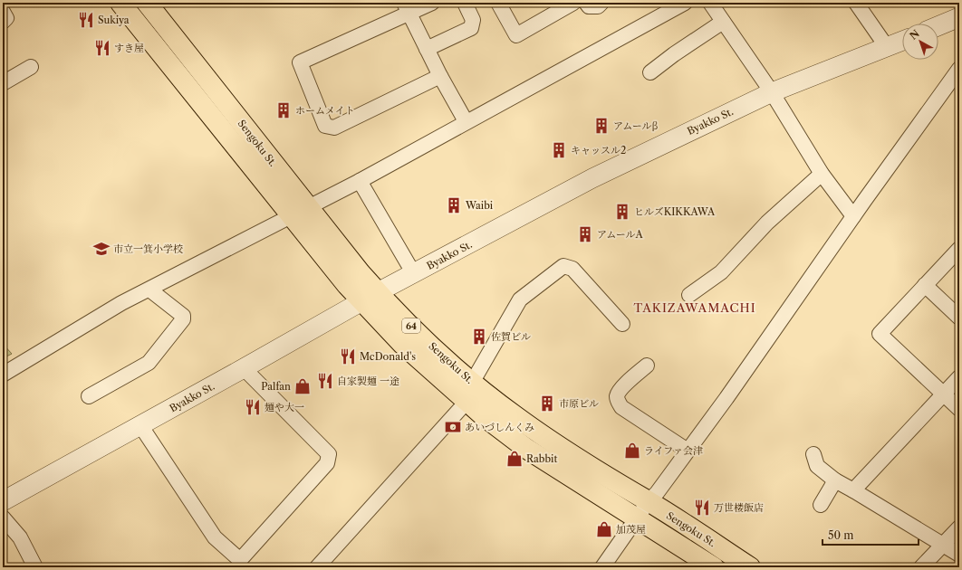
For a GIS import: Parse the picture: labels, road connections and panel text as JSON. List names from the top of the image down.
{
  "streets": {
    "main road": ["Sengoku St.", "64"],
    "street": ["Byakko St."]
  },
  "crossings": [
    ["Byakko St.", "Sengoku St."]
  ],
  "districts": ["TAKIZAWAMACHI"],
  "places": {
    "restaurant": [
      "Sukiya",
      "すき屋",
      "McDonald's",
      "自家製麺 一途",
      "麺や大一",
      "万世楼飯店"
    ],
    "building": [
      "ホームメイト",
      "アムールβ",
      "キャッスル2",
      "Waibi",
      "ヒルズKIKKAWA",
      "アムールA",
      "佐賀ビル",
      "市原ビル"
    ],
    "school or university": ["市立一箕小学校"],
    "shop": [
      "Palfan",
      "ライファ会津",
      "Rabbit",
      "加茂屋"
    ],
    "bank": ["あいづしんくみ"]
  },
  "scale_bar": "50 m",
  "north": "top left"
}
